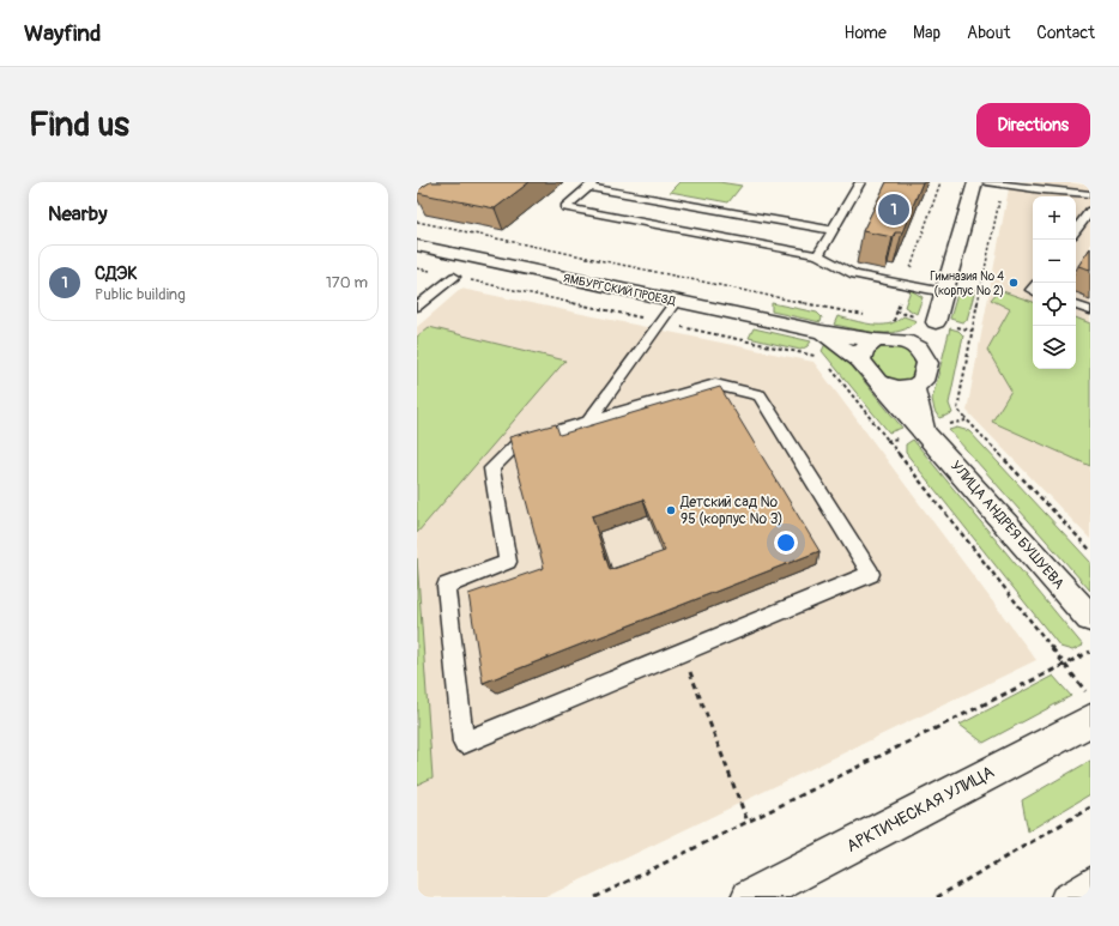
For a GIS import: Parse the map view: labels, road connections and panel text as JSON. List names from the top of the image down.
{
  "streets": {
    "street": ["ЯМБУРГСКИЙ ПРОЕЗД", "УЛИЦА АНДРЕЯ БУШУЕВА", "АРКТИЧЕСКАЯ УЛИЦА"]
  },
  "crossings": [
    ["ЯМБУРГСКИЙ ПРОЕЗД", "УЛИЦА АНДРЕЯ БУШУЕВА"]
  ],
  "places": ["Гимназия № 4 (корпус № 2)", "Детский сад № 95 (корпус № 3)"],
  "page": {
    "header": "Wayfind",
    "nav": [
      "Home",
      "Map",
      "About",
      "Contact"
    ],
    "buttons": "Directions",
    "title": "Find us",
    "heading": "Nearby",
    "pins": "1",
    "map_buttons": ["+", "−"],
    "list": [
      {
        "mark": "1",
        "name": "СДЭК",
        "note": "Public building",
        "value": "170 m"
      }
    ]
  }
}
